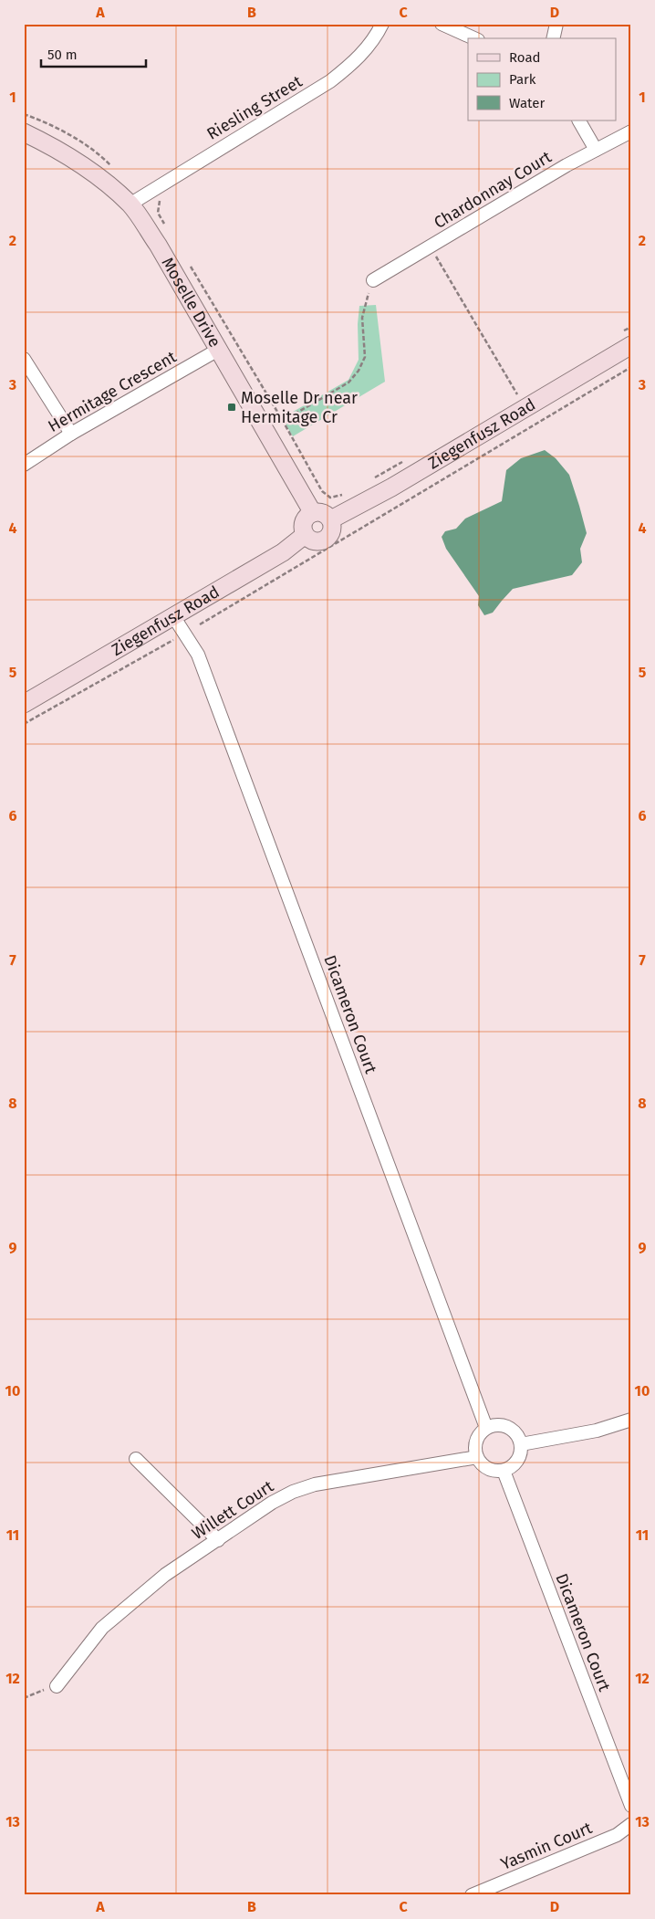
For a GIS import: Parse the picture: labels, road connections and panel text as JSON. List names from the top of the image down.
{
  "streets": {
    "street": [
      "Riesling Street",
      "Chardonnay Court",
      "Moselle Drive",
      "Hermitage Crescent",
      "Ziegenfusz Road",
      "Dicameron Court",
      "Willett Court",
      "Yasmin Court"
    ]
  },
  "crossings": [
    ["Riesling Street", "Moselle Drive"],
    ["Moselle Drive", "Hermitage Crescent"],
    ["Moselle Drive", "Ziegenfusz Road"],
    ["Ziegenfusz Road", "Dicameron Court"],
    ["Dicameron Court", "Willett Court"]
  ],
  "places": {
    "transit": ["Moselle Dr near Hermitage Cr"]
  },
  "legend": ["Road", "Park", "Water"],
  "scale_bar": "50 m",
  "grid": {
    "columns": [
      "A",
      "B",
      "C",
      "D"
    ],
    "rows": [
      "1",
      "2",
      "3",
      "4",
      "5",
      "6",
      "7",
      "8",
      "9",
      "10",
      "11",
      "12",
      "13"
    ]
  }
}
